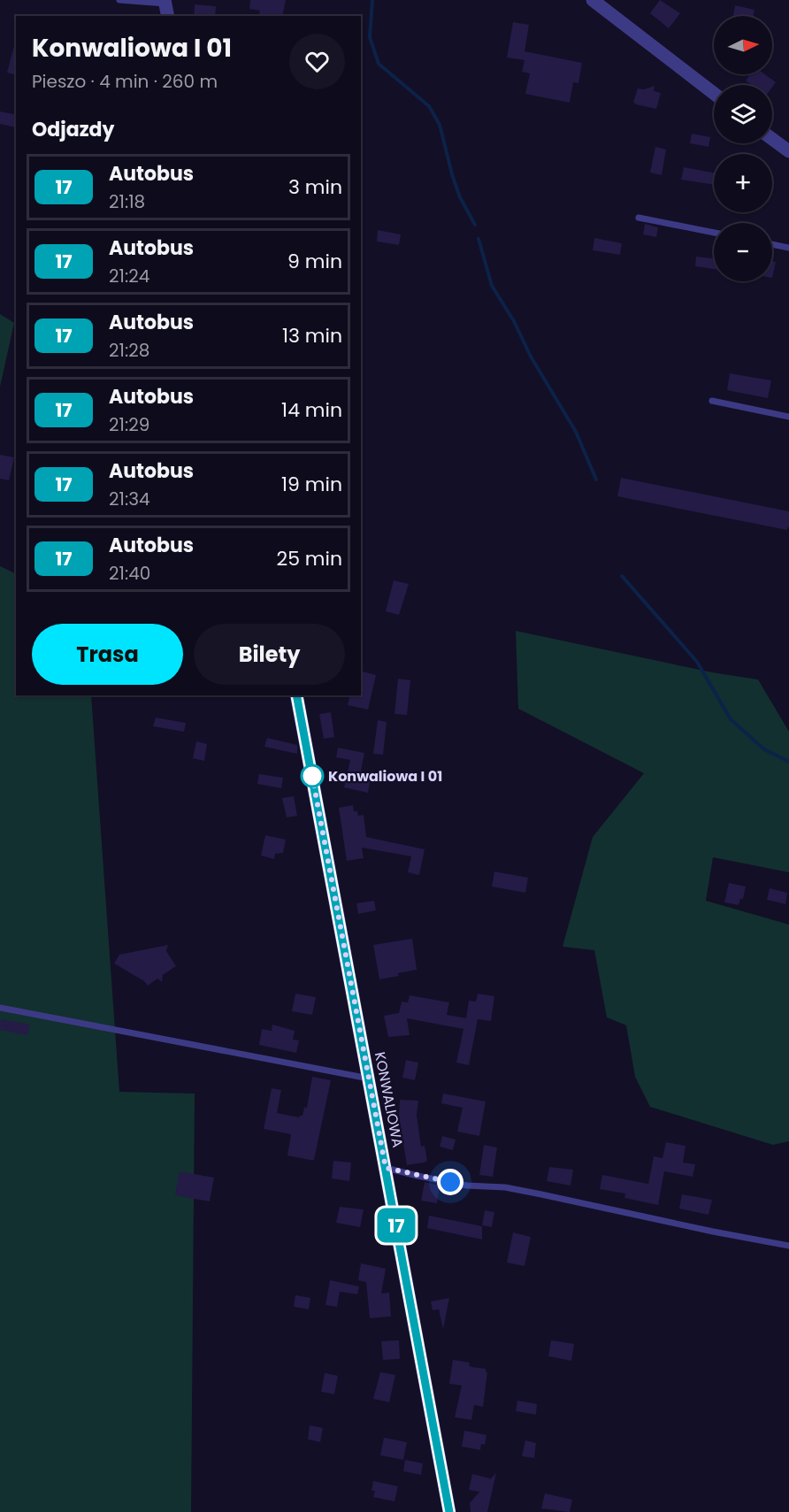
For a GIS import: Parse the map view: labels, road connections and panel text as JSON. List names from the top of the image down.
{
  "streets": {
    "street": ["KONWALIOWA"]
  },
  "places": ["Konwaliowa I 01"],
  "lines": ["bus line 17"],
  "north": "right",
  "page": {
    "on_map": "17",
    "map_buttons": ["+", "−"],
    "heading": [
      ["Konwaliowa I 01", "Pieszo · 4 min · 260 m"],
      "Odjazdy"
    ],
    "list": [
      {
        "mark": "17",
        "name": "Autobus",
        "note": "21:18",
        "value": "3 min"
      },
      {
        "mark": "17",
        "name": "Autobus",
        "note": "21:24",
        "value": "9 min"
      },
      {
        "mark": "17",
        "name": "Autobus",
        "note": "21:28",
        "value": "13 min"
      },
      {
        "mark": "17",
        "name": "Autobus",
        "note": "21:29",
        "value": "14 min"
      },
      {
        "mark": "17",
        "name": "Autobus",
        "note": "21:34",
        "value": "19 min"
      },
      {
        "mark": "17",
        "name": "Autobus",
        "note": "21:40",
        "value": "25 min"
      }
    ],
    "buttons": ["Trasa", "Bilety"]
  }
}
